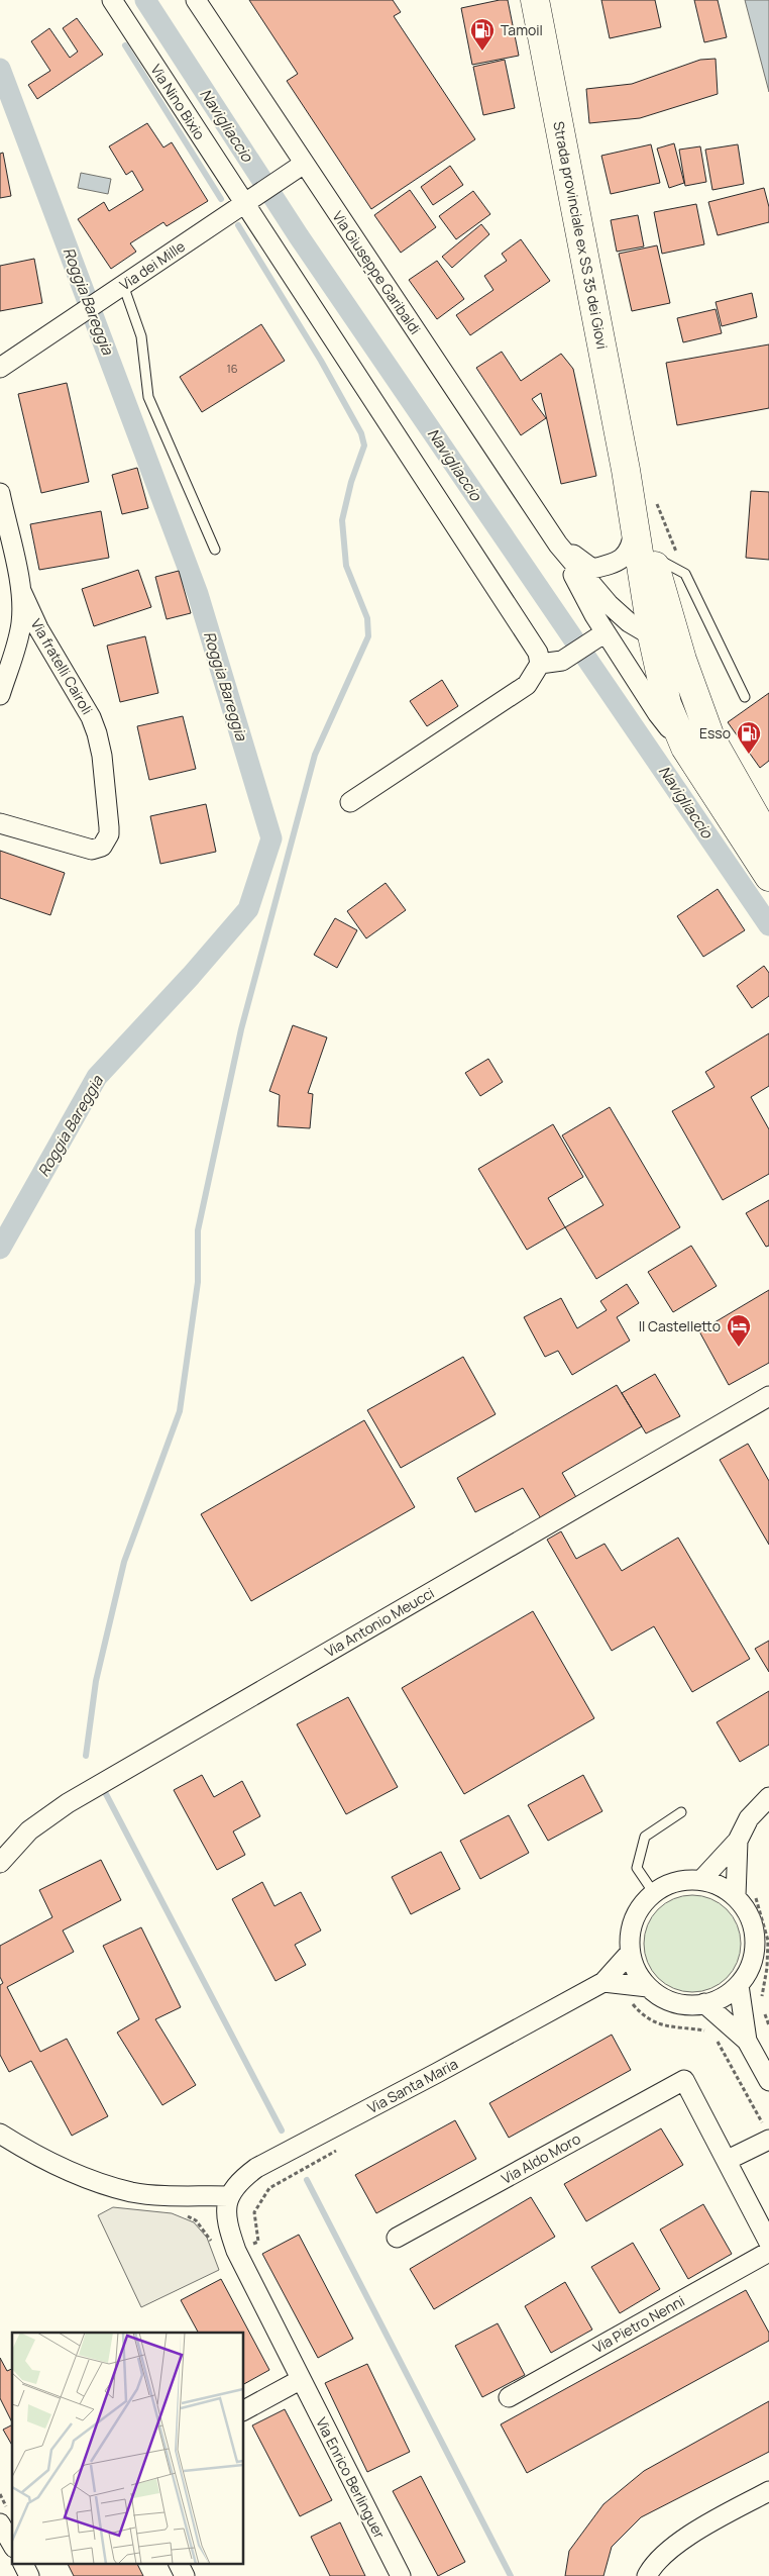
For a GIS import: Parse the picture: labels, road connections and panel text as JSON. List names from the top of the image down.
{
  "streets": {
    "main road": ["Strada provinciale ex SS 35 dei Giovi"],
    "street": [
      "Via Nino Bixio",
      "Via dei Mille",
      "Via Giuseppe Garibaldi",
      "Via fratelli Cairoli",
      "Via Antonio Meucci",
      "Via Santa Maria",
      "Via Aldo Moro",
      "Via Pietro Nenni",
      "Via Enrico Berlinguer"
    ]
  },
  "crossings": [
    ["Via Nino Bixio", "Via dei Mille"],
    ["Via dei Mille", "Via Giuseppe Garibaldi"],
    ["Via Santa Maria", "Via Enrico Berlinguer"]
  ],
  "water": ["Navigliaccio", "Roggia Bareggia"],
  "places": {
    "fuel station": ["Tamoil", "Esso"],
    "hotel": ["Il Castelletto"]
  },
  "house_numbers": ["16"]
}
